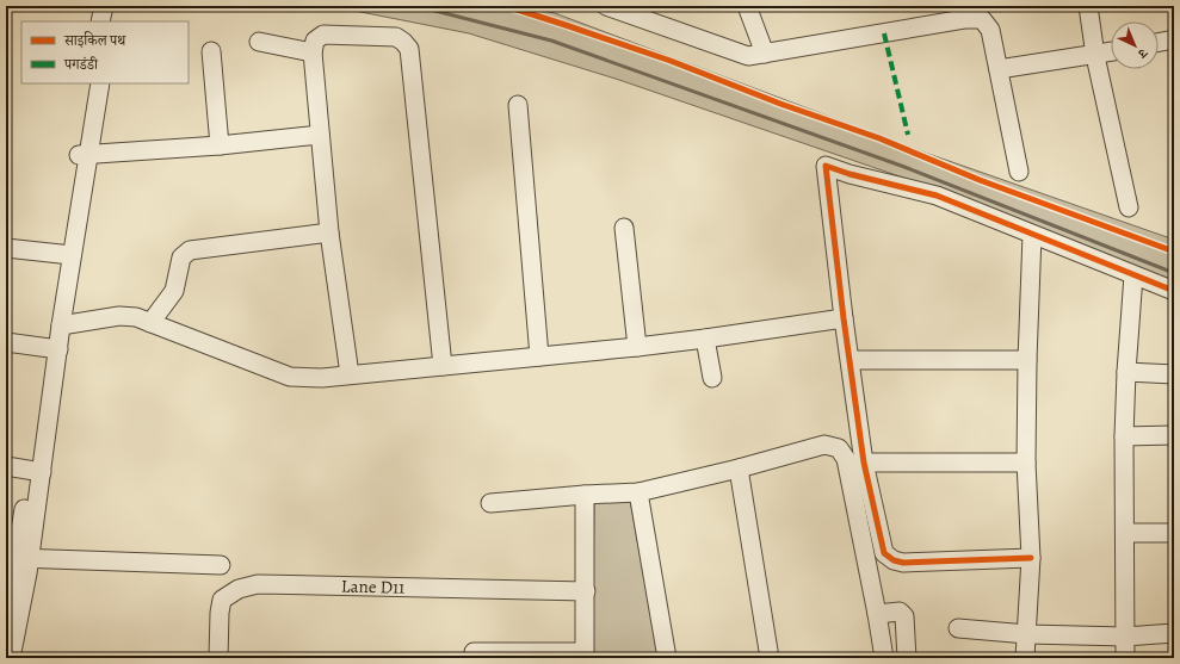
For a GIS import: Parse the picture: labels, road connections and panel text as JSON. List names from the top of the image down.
{
  "streets": {
    "street": ["Lane D11"]
  },
  "legend": ["साइकिल पथ", "पगडंडी"],
  "north": "bottom right"
}
